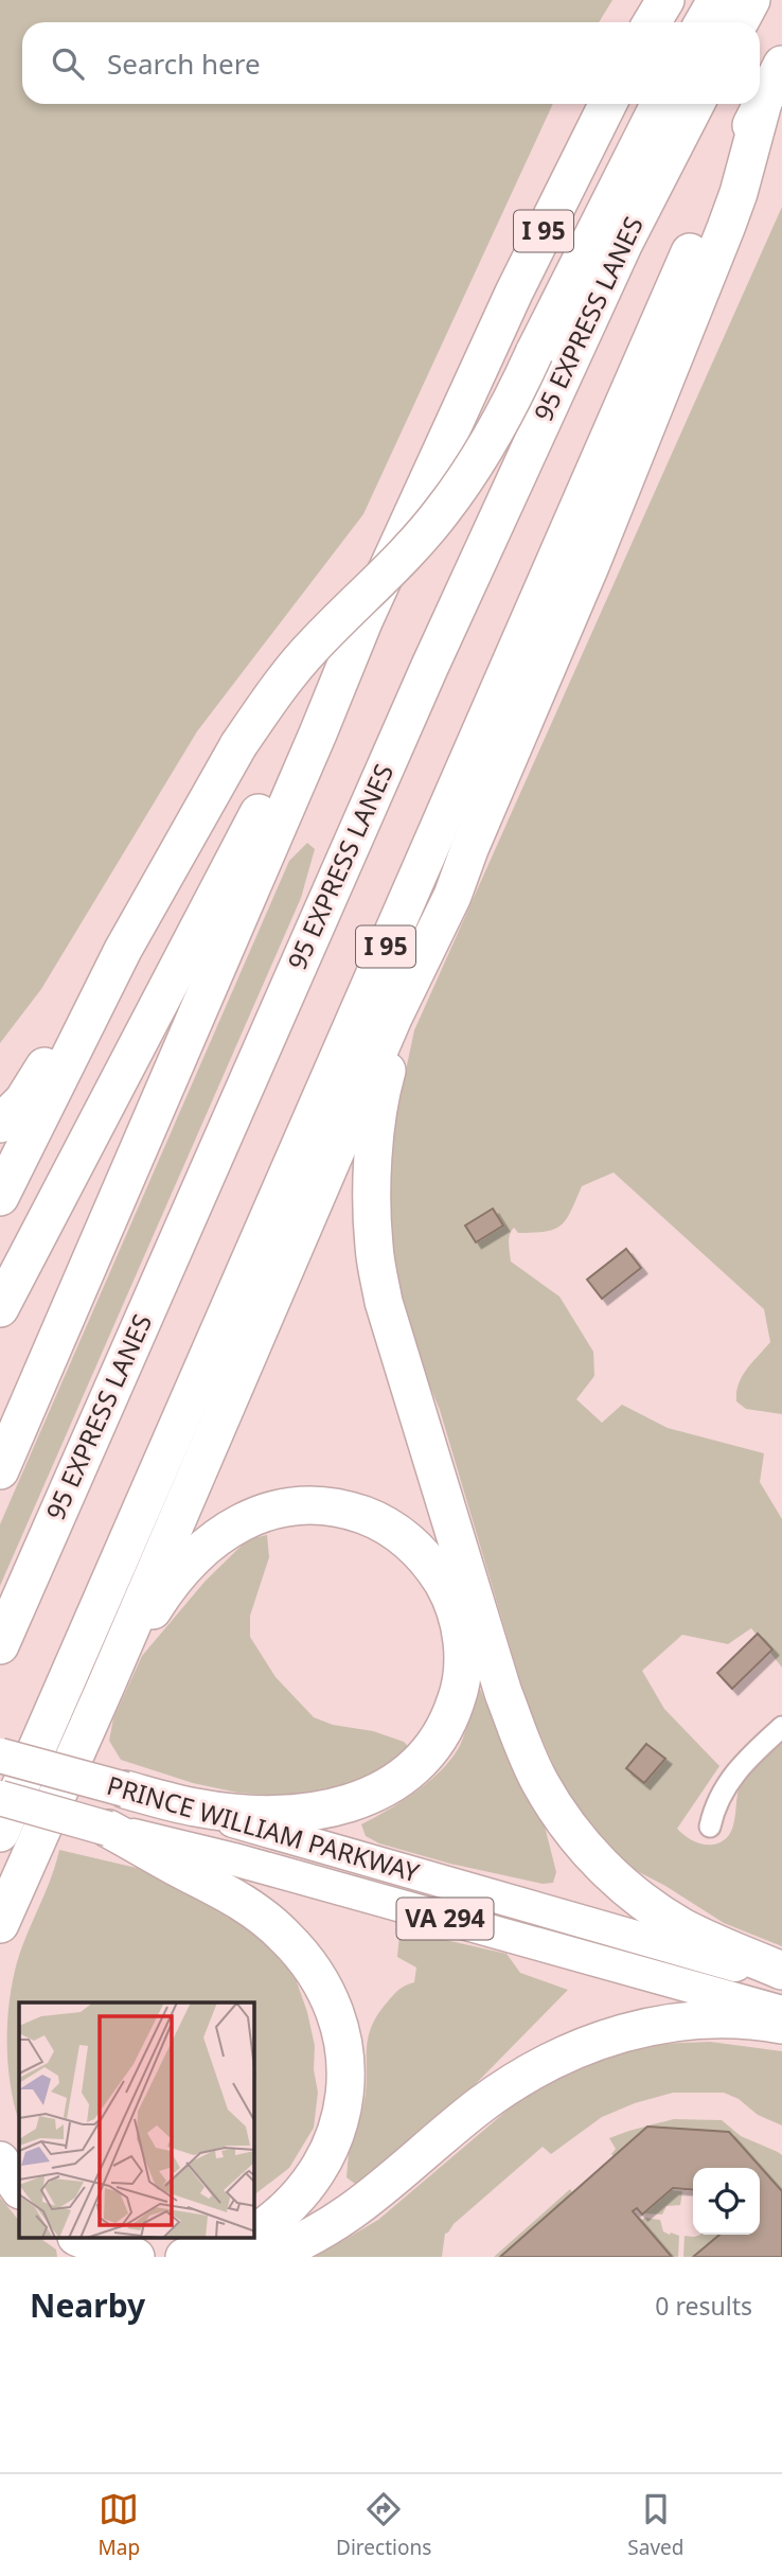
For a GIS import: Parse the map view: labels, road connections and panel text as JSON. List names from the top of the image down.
{
  "streets": {
    "highway": [
      "I 95",
      "95 EXPRESS LANES",
      "PRINCE WILLIAM PARKWAY",
      "VA 294"
    ]
  },
  "page": {
    "search": "Search here",
    "heading": ["Nearby", "0 results"],
    "nav": ["Map", "Directions", "Saved"]
  }
}
